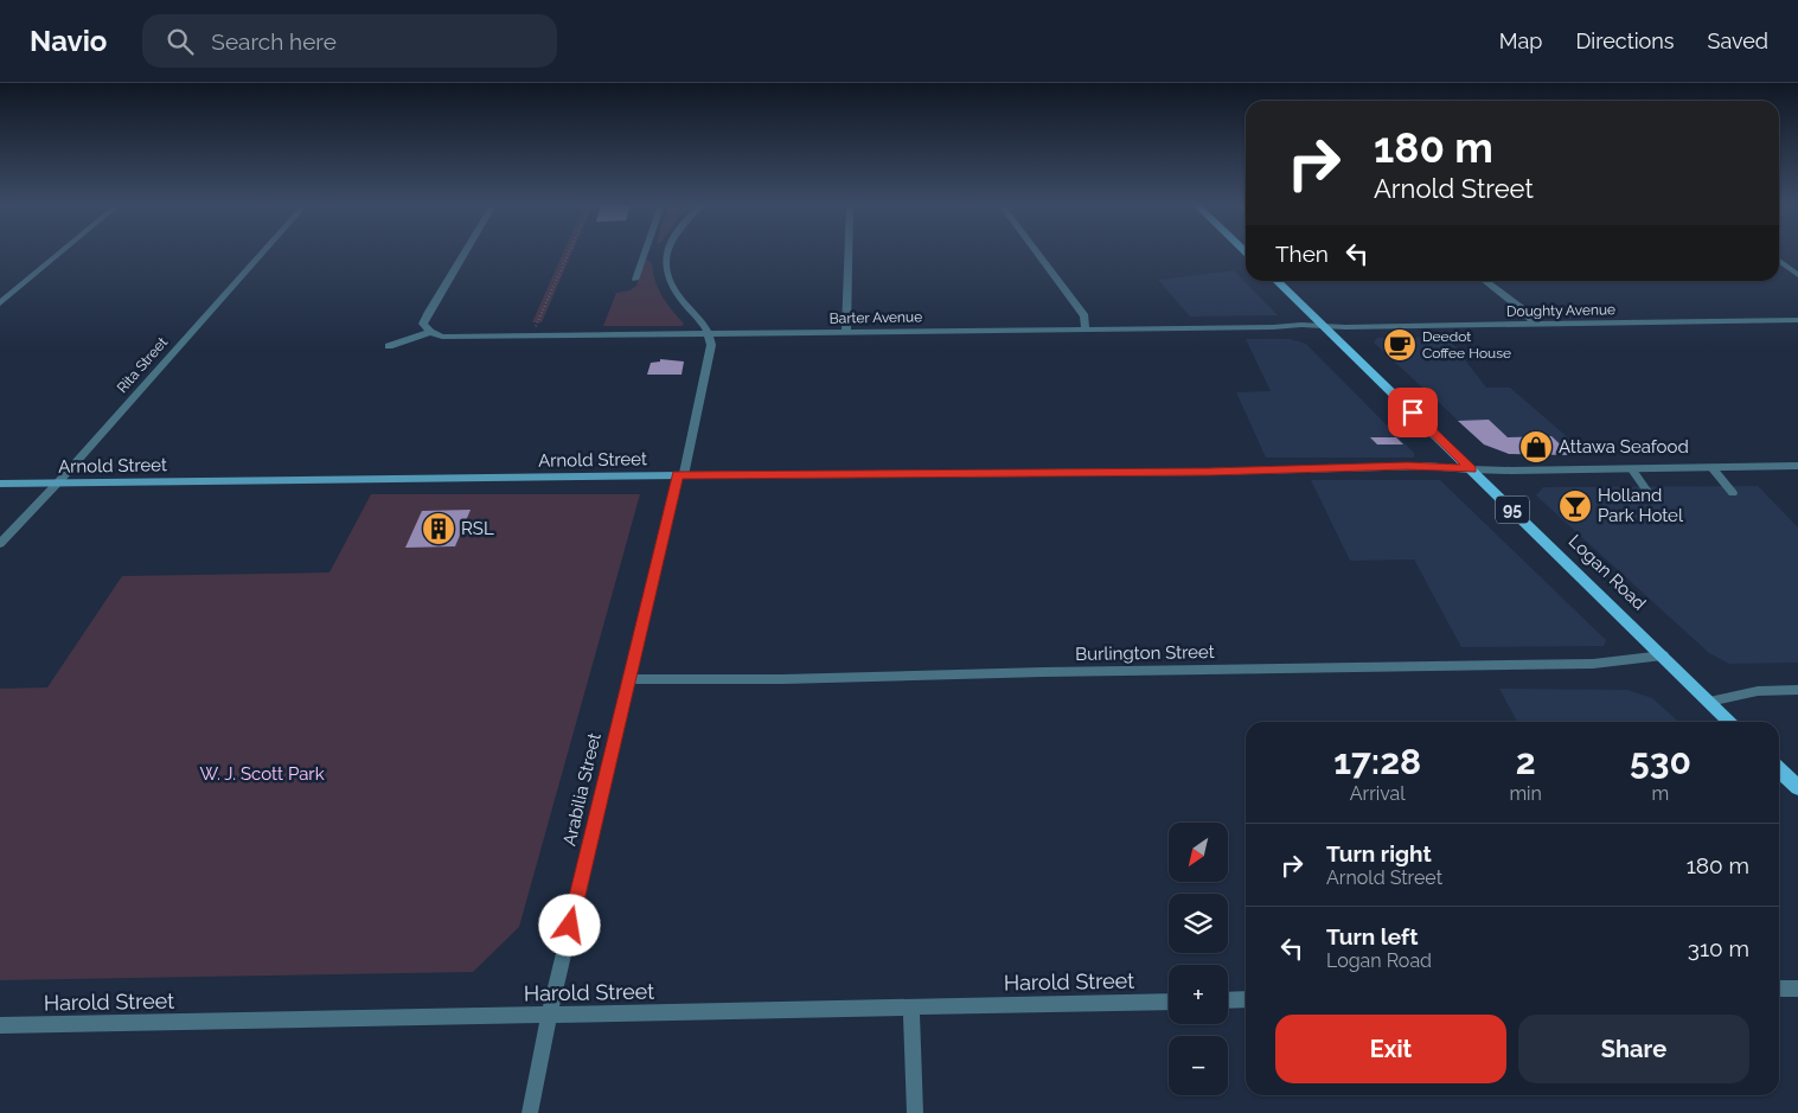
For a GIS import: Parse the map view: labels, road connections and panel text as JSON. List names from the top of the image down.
{
  "streets": {
    "main road": ["95", "Logan Road"],
    "street": [
      "Doughty Avenue",
      "Barter Avenue",
      "Rita Street",
      "Arnold Street",
      "Burlington Street",
      "Arabilia Street",
      "Harold Street"
    ]
  },
  "crossings": [
    ["Doughty Avenue", "Barter Avenue"],
    ["Doughty Avenue", "Logan Road"],
    ["Barter Avenue", "Logan Road"],
    ["Barter Avenue", "Arabilia Street"],
    ["Rita Street", "Arnold Street"],
    ["Arnold Street", "Logan Road"],
    ["Arnold Street", "Arabilia Street"],
    ["Logan Road", "Burlington Street"],
    ["Burlington Street", "Arabilia Street"],
    ["Arabilia Street", "Harold Street"]
  ],
  "parks": ["W. J. Scott Park"],
  "places": {
    "cafe": ["Deedot Coffee House"],
    "shop": ["Attawa Seafood"],
    "bar": ["Holland Park Hotel"],
    "building": ["RSL"]
  },
  "north": "bottom left",
  "page": {
    "header": "Navio",
    "search": "Search here",
    "nav": ["Map", "Directions", "Saved"],
    "turn": ["180 m", "Arnold Street"],
    "then": "Then",
    "eta": [
      "17:28",
      "Arrival",
      "2",
      "min",
      "530",
      "m"
    ],
    "map_buttons": ["+", "−"],
    "list": [
      {
        "name": "Turn right",
        "note": "Arnold Street",
        "value": "180 m"
      },
      {
        "name": "Turn left",
        "note": "Logan Road",
        "value": "310 m"
      }
    ],
    "buttons": ["Exit", "Share"]
  }
}
